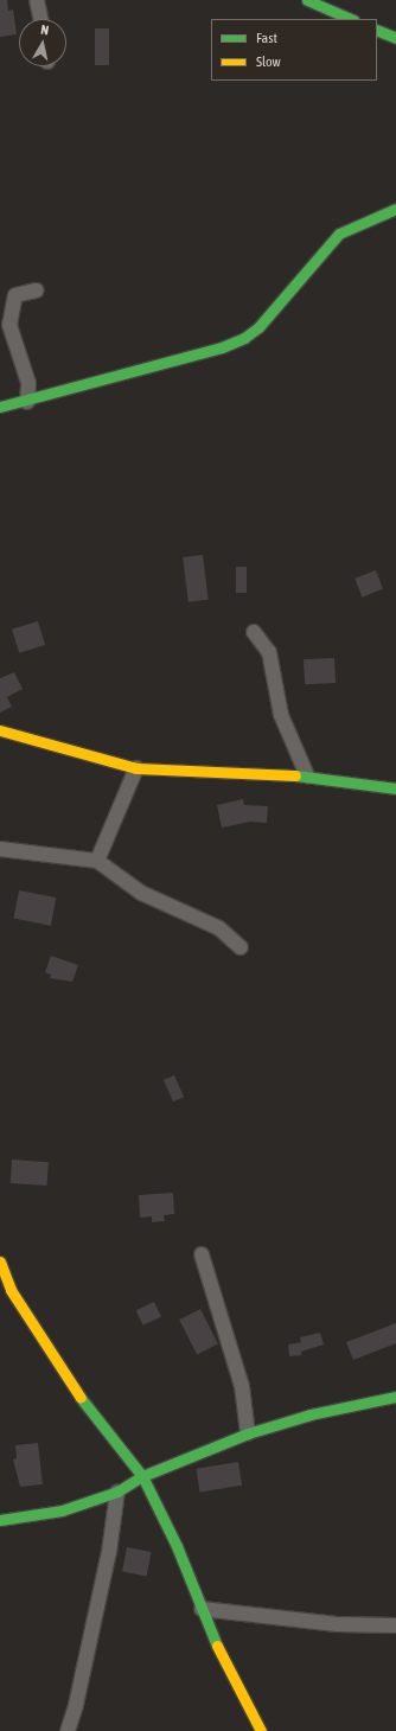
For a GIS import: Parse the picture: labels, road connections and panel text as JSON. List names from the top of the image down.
{
  "legend": ["Fast", "Slow"],
  "north": "top"
}
